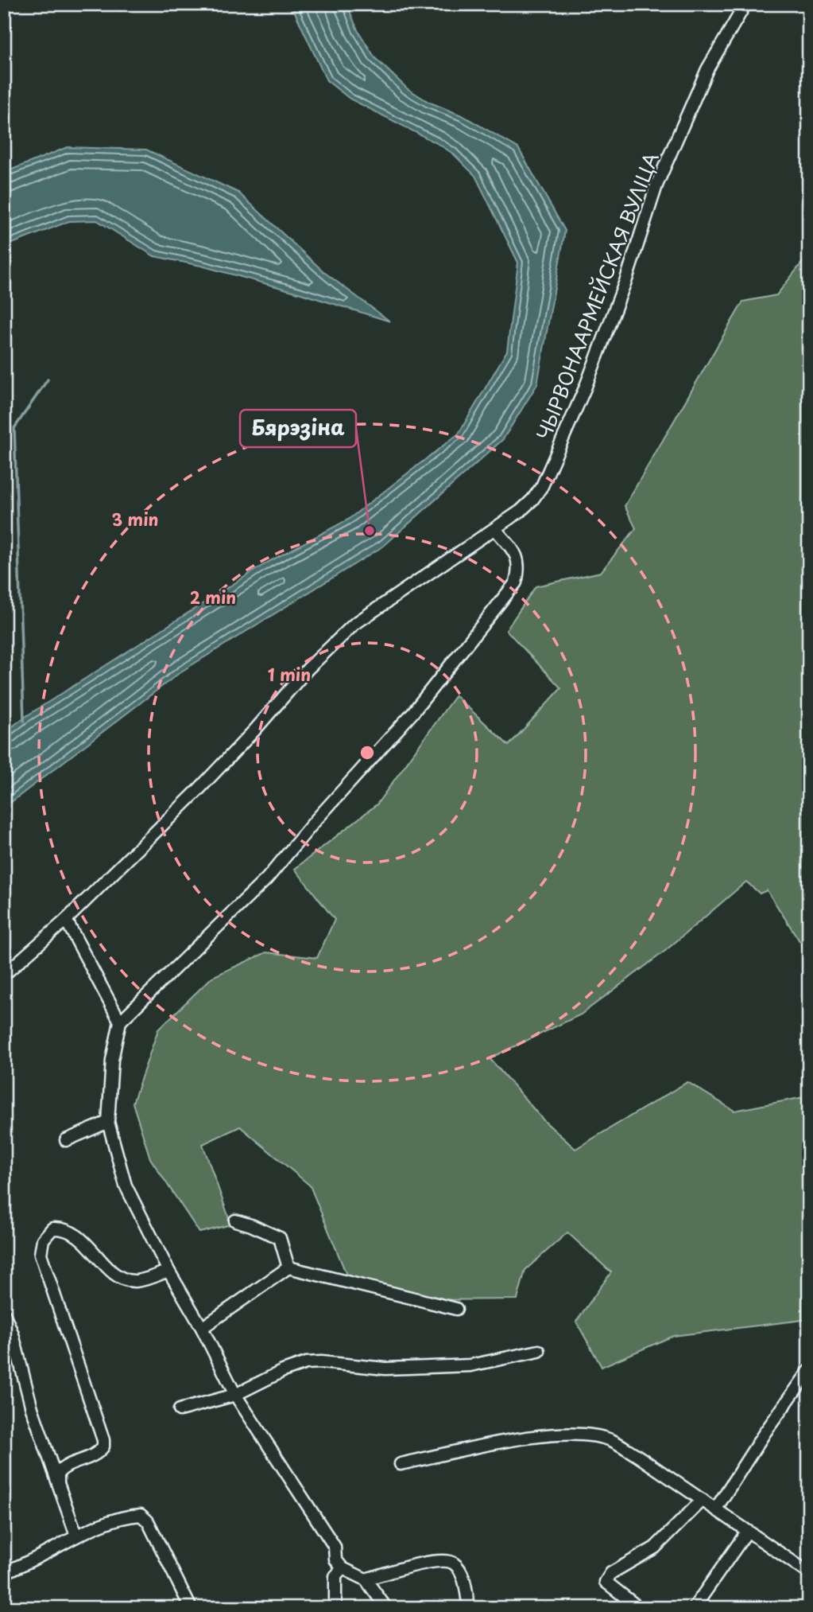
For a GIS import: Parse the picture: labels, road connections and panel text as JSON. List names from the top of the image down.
{
  "streets": {
    "street": ["ЧЫРВОНААРМЕЙСКАЯ ВУЛІЦА"]
  },
  "places": ["Бярэзіна"],
  "rings": ["3 min", "2 min", "1 min"]
}
